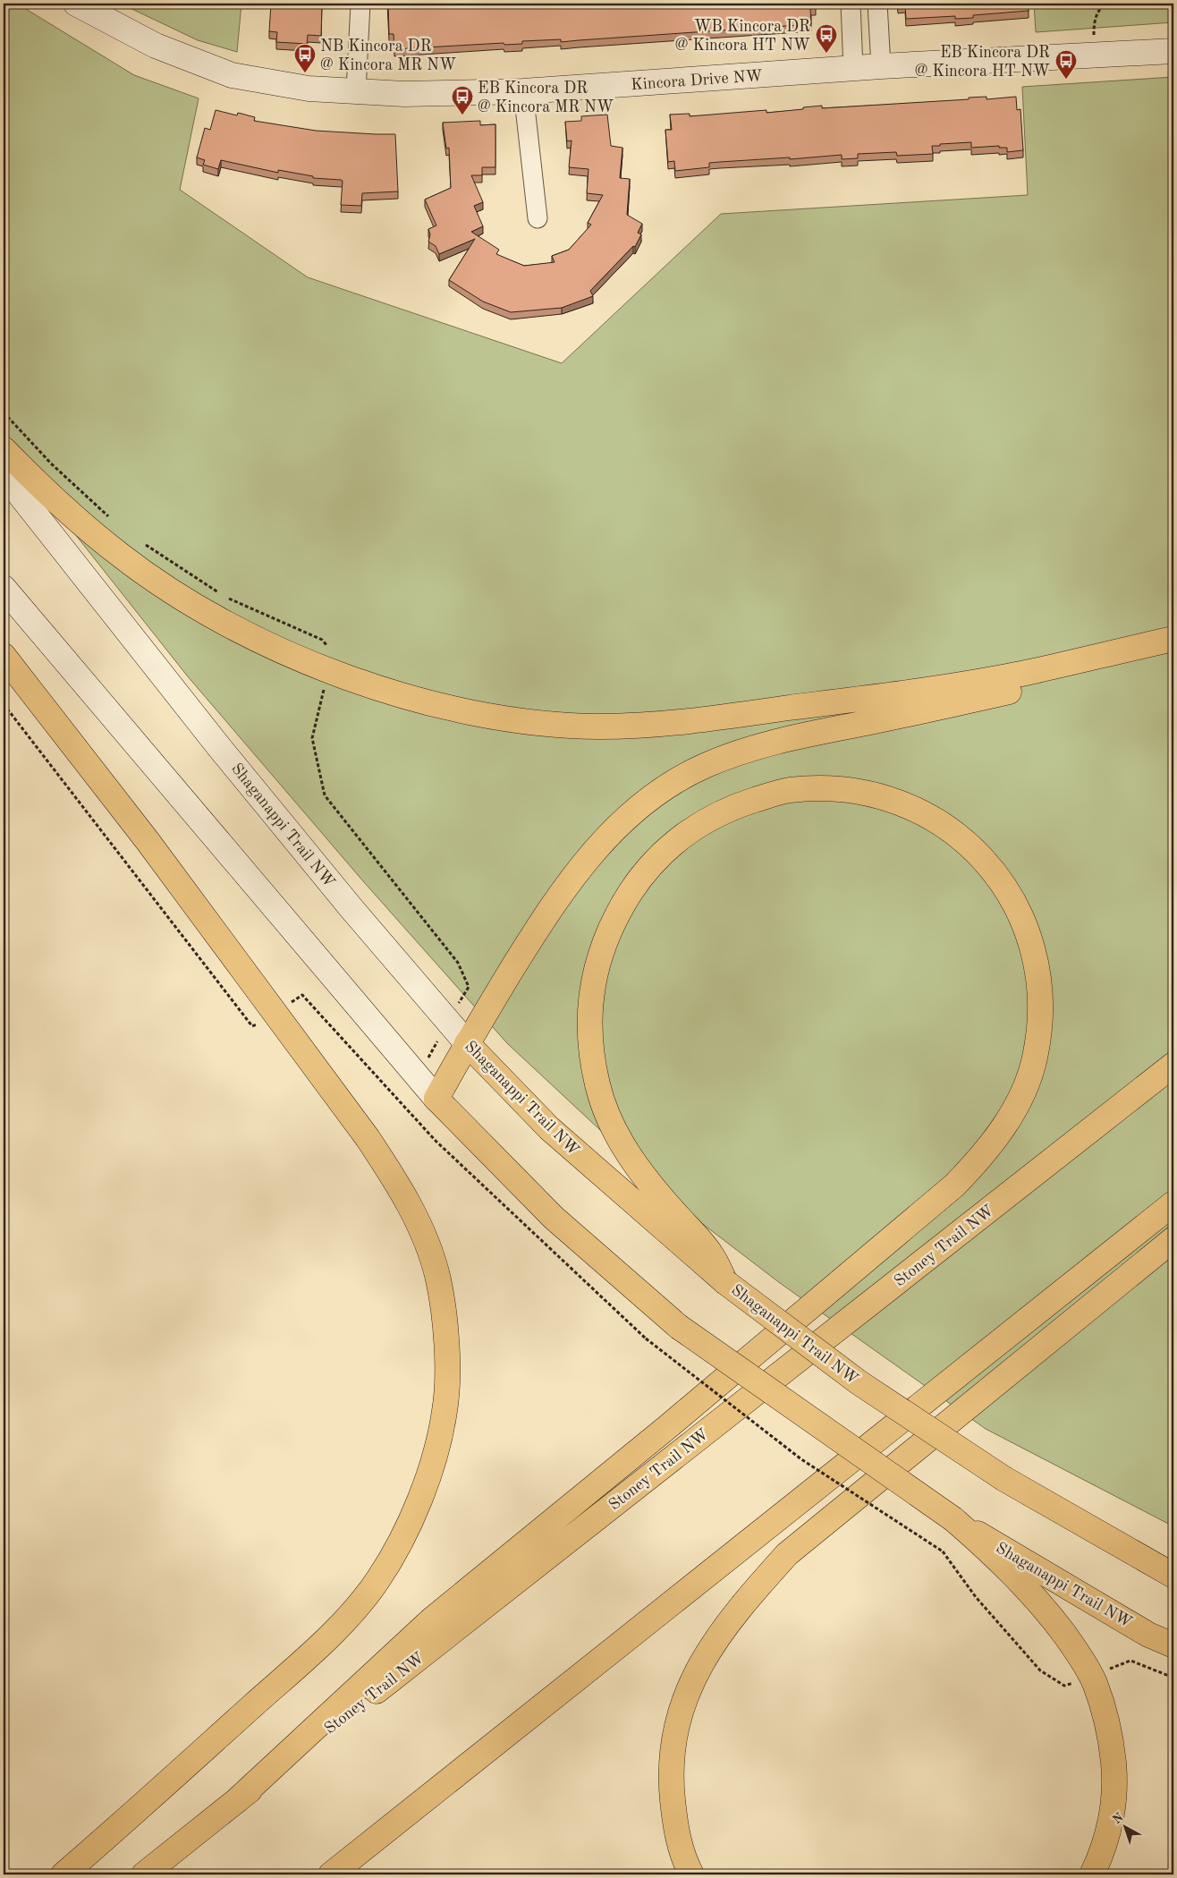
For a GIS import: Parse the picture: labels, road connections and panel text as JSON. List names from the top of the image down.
{
  "streets": {
    "main road": ["Kincora Drive NW", "Shaganappi Trail NW", "Stoney Trail NW"]
  },
  "places": {
    "bus stop": [
      "WB Kincora DR @ Kincora HT NW",
      "NB Kincora DR @ Kincora MR NW",
      "EB Kincora DR @ Kincora HT NW",
      "EB Kincora DR @ Kincora MR NW"
    ]
  },
  "north": "top left"
}
